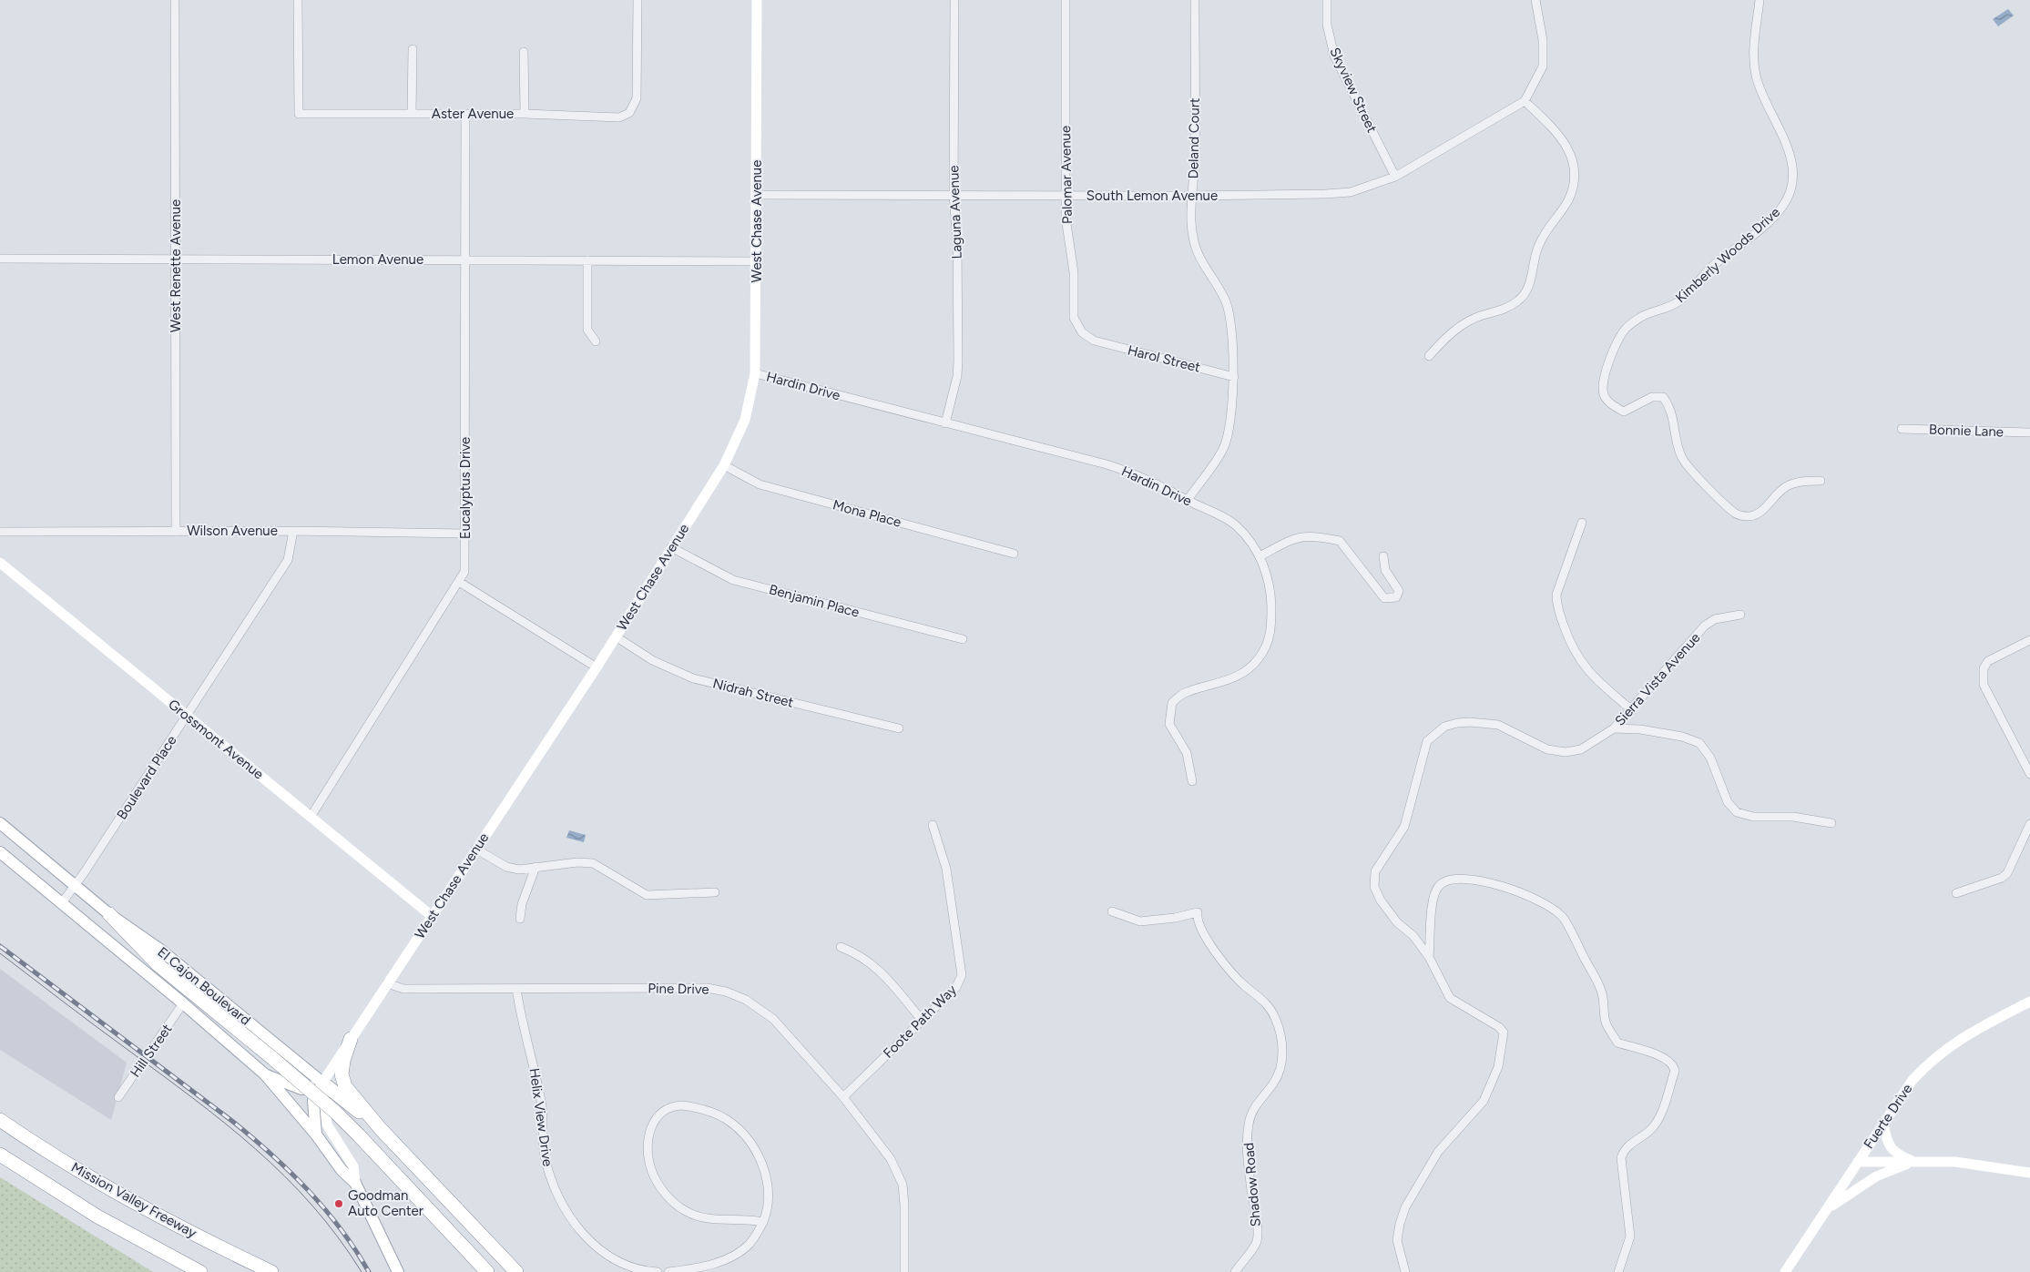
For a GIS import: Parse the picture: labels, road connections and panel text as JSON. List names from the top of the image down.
{
  "streets": {
    "highway": ["Mission Valley Freeway"],
    "main road": [
      "West Chase Avenue",
      "Grossmont Avenue",
      "El Cajon Boulevard",
      "Fuerte Drive"
    ],
    "street": [
      "Skyview Street",
      "Aster Avenue",
      "Deland Court",
      "Palomar Avenue",
      "South Lemon Avenue",
      "Laguna Avenue",
      "Kimberly Woods Drive",
      "Lemon Avenue",
      "West Renette Avenue",
      "Harol Street",
      "Hardin Drive",
      "Bonnie Lane",
      "Eucalyptus Drive",
      "Mona Place",
      "Wilson Avenue",
      "Benjamin Place",
      "Sierra Vista Avenue",
      "Nidrah Street",
      "Boulevard Place",
      "Pine Drive",
      "Foote Path Way",
      "Hill Street",
      "Helix View Drive",
      "Shadow Road"
    ]
  },
  "crossings": [
    ["Skyview Street", "South Lemon Avenue"],
    ["Aster Avenue", "Eucalyptus Drive"],
    ["Deland Court", "South Lemon Avenue"],
    ["Deland Court", "Harol Street"],
    ["Deland Court", "Hardin Drive"],
    ["Palomar Avenue", "South Lemon Avenue"],
    ["Palomar Avenue", "Harol Street"],
    ["South Lemon Avenue", "Laguna Avenue"],
    ["South Lemon Avenue", "West Chase Avenue"],
    ["Laguna Avenue", "Hardin Drive"],
    ["West Chase Avenue", "Lemon Avenue"],
    ["West Chase Avenue", "Hardin Drive"],
    ["West Chase Avenue", "Mona Place"],
    ["West Chase Avenue", "Benjamin Place"],
    ["West Chase Avenue", "Nidrah Street"],
    ["West Chase Avenue", "Grossmont Avenue"],
    ["West Chase Avenue", "El Cajon Boulevard"],
    ["West Chase Avenue", "Pine Drive"],
    ["Lemon Avenue", "West Renette Avenue"],
    ["Lemon Avenue", "Eucalyptus Drive"],
    ["West Renette Avenue", "Wilson Avenue"],
    ["Eucalyptus Drive", "Wilson Avenue"],
    ["Eucalyptus Drive", "Grossmont Avenue"],
    ["Wilson Avenue", "Boulevard Place"],
    ["Grossmont Avenue", "Boulevard Place"],
    ["Boulevard Place", "El Cajon Boulevard"],
    ["El Cajon Boulevard", "Hill Street"],
    ["Pine Drive", "Foote Path Way"],
    ["Pine Drive", "Helix View Drive"]
  ],
  "places": ["Goodman Auto Center"]
}
